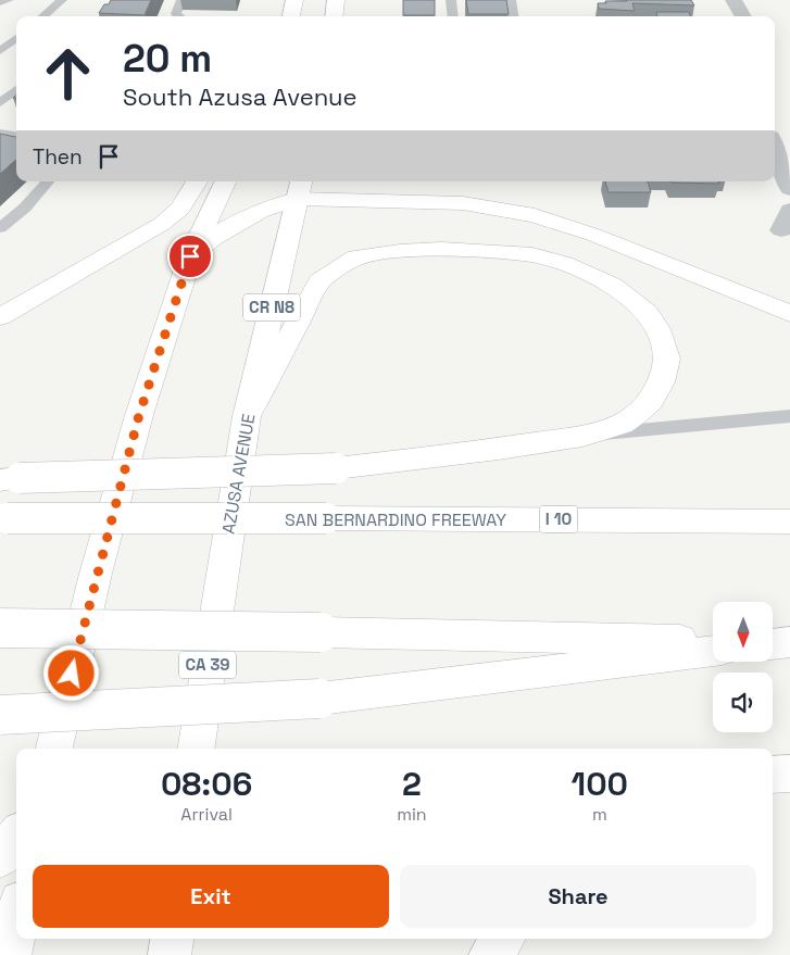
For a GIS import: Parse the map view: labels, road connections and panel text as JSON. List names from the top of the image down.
{
  "streets": {
    "main road": [
      "CR N8",
      "AZUSA AVENUE",
      "SAN BERNARDINO FREEWAY",
      "I 10",
      "CA 39"
    ]
  },
  "north": "bottom",
  "page": {
    "turn": ["20 m", "South Azusa Avenue"],
    "then": "Then",
    "eta": [
      "08:06",
      "Arrival",
      "2",
      "min",
      "100",
      "m"
    ],
    "buttons": ["Exit", "Share"]
  }
}
